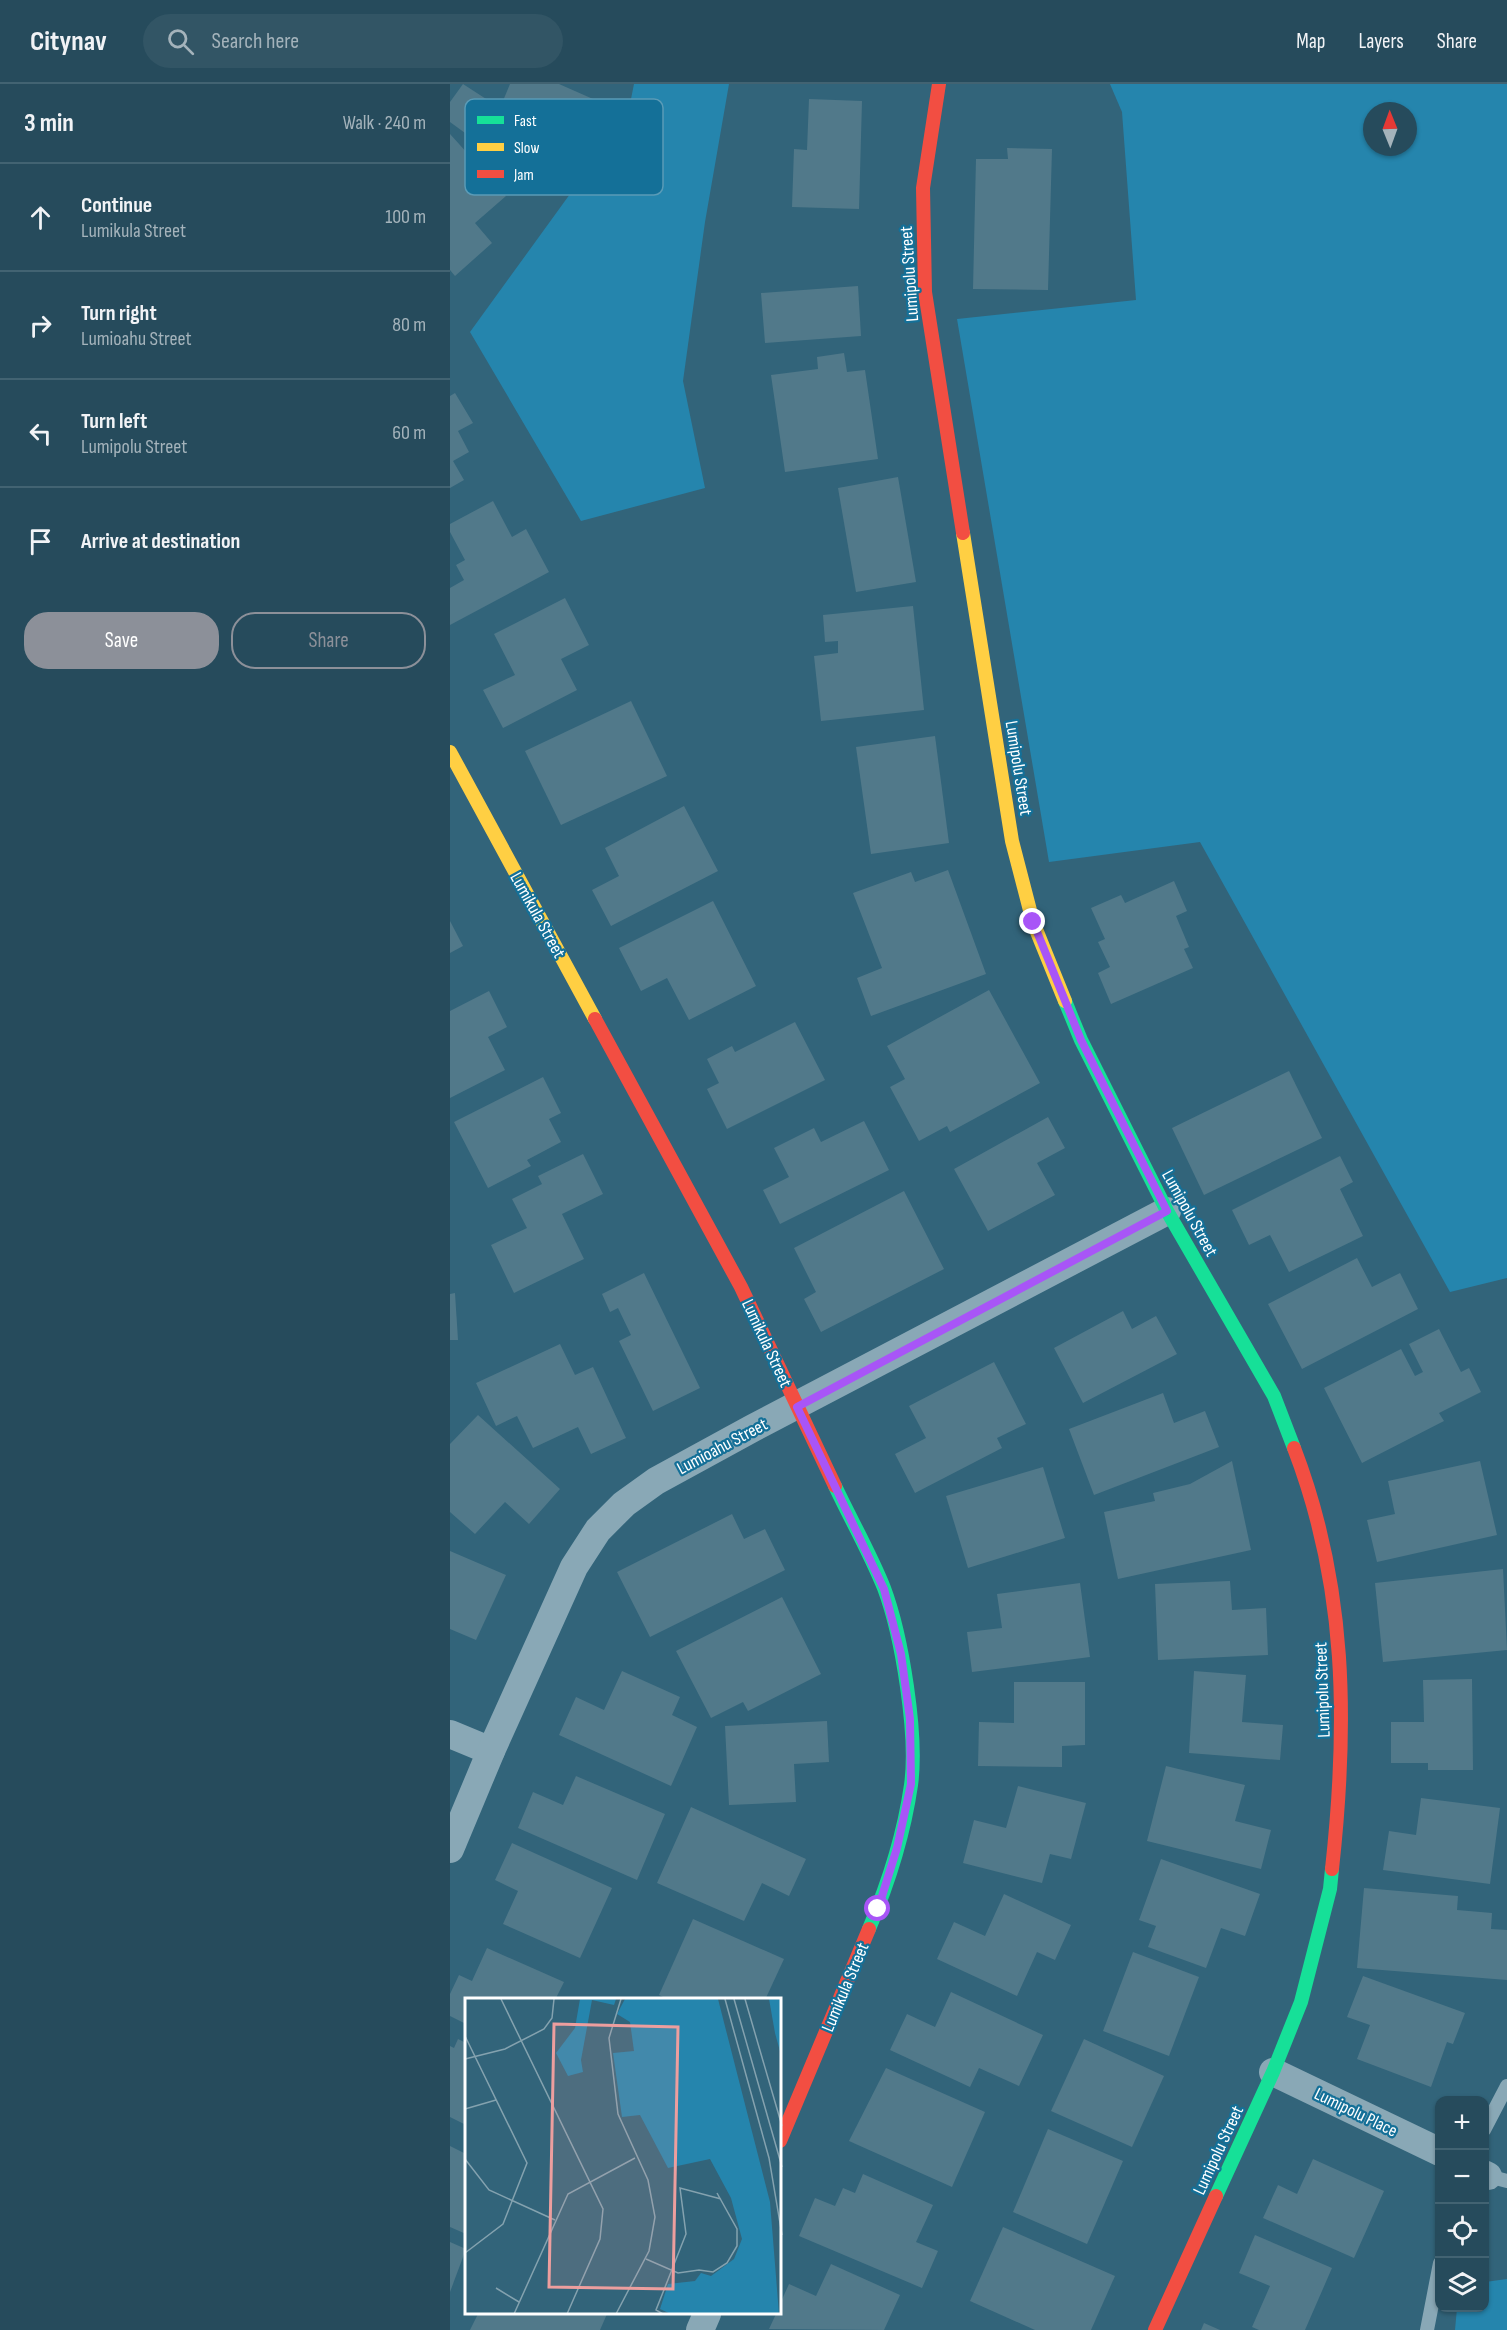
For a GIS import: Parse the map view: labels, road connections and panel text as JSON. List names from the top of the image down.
{
  "streets": {
    "street": [
      "Lumipolu Street",
      "Lumikula Street",
      "Lumioahu Street",
      "Lumipolu Place"
    ]
  },
  "crossings": [
    ["Lumipolu Street", "Lumioahu Street"],
    ["Lumipolu Street", "Lumipolu Place"],
    ["Lumikula Street", "Lumioahu Street"]
  ],
  "legend": ["Fast", "Slow", "Jam"],
  "north": "top",
  "page": {
    "header": "Citynav",
    "search": "Search here",
    "nav": ["Map", "Layers", "Share"],
    "heading": ["3 min", "Walk · 240 m"],
    "list": [
      ["Continue", "Lumikula Street", "100 m"],
      ["Turn right", "Lumioahu Street", "80 m"],
      ["Turn left", "Lumipolu Street", "60 m"],
      "Arrive at destination"
    ],
    "buttons": ["Save", "Share"],
    "map_buttons": ["+", "−"]
  }
}
